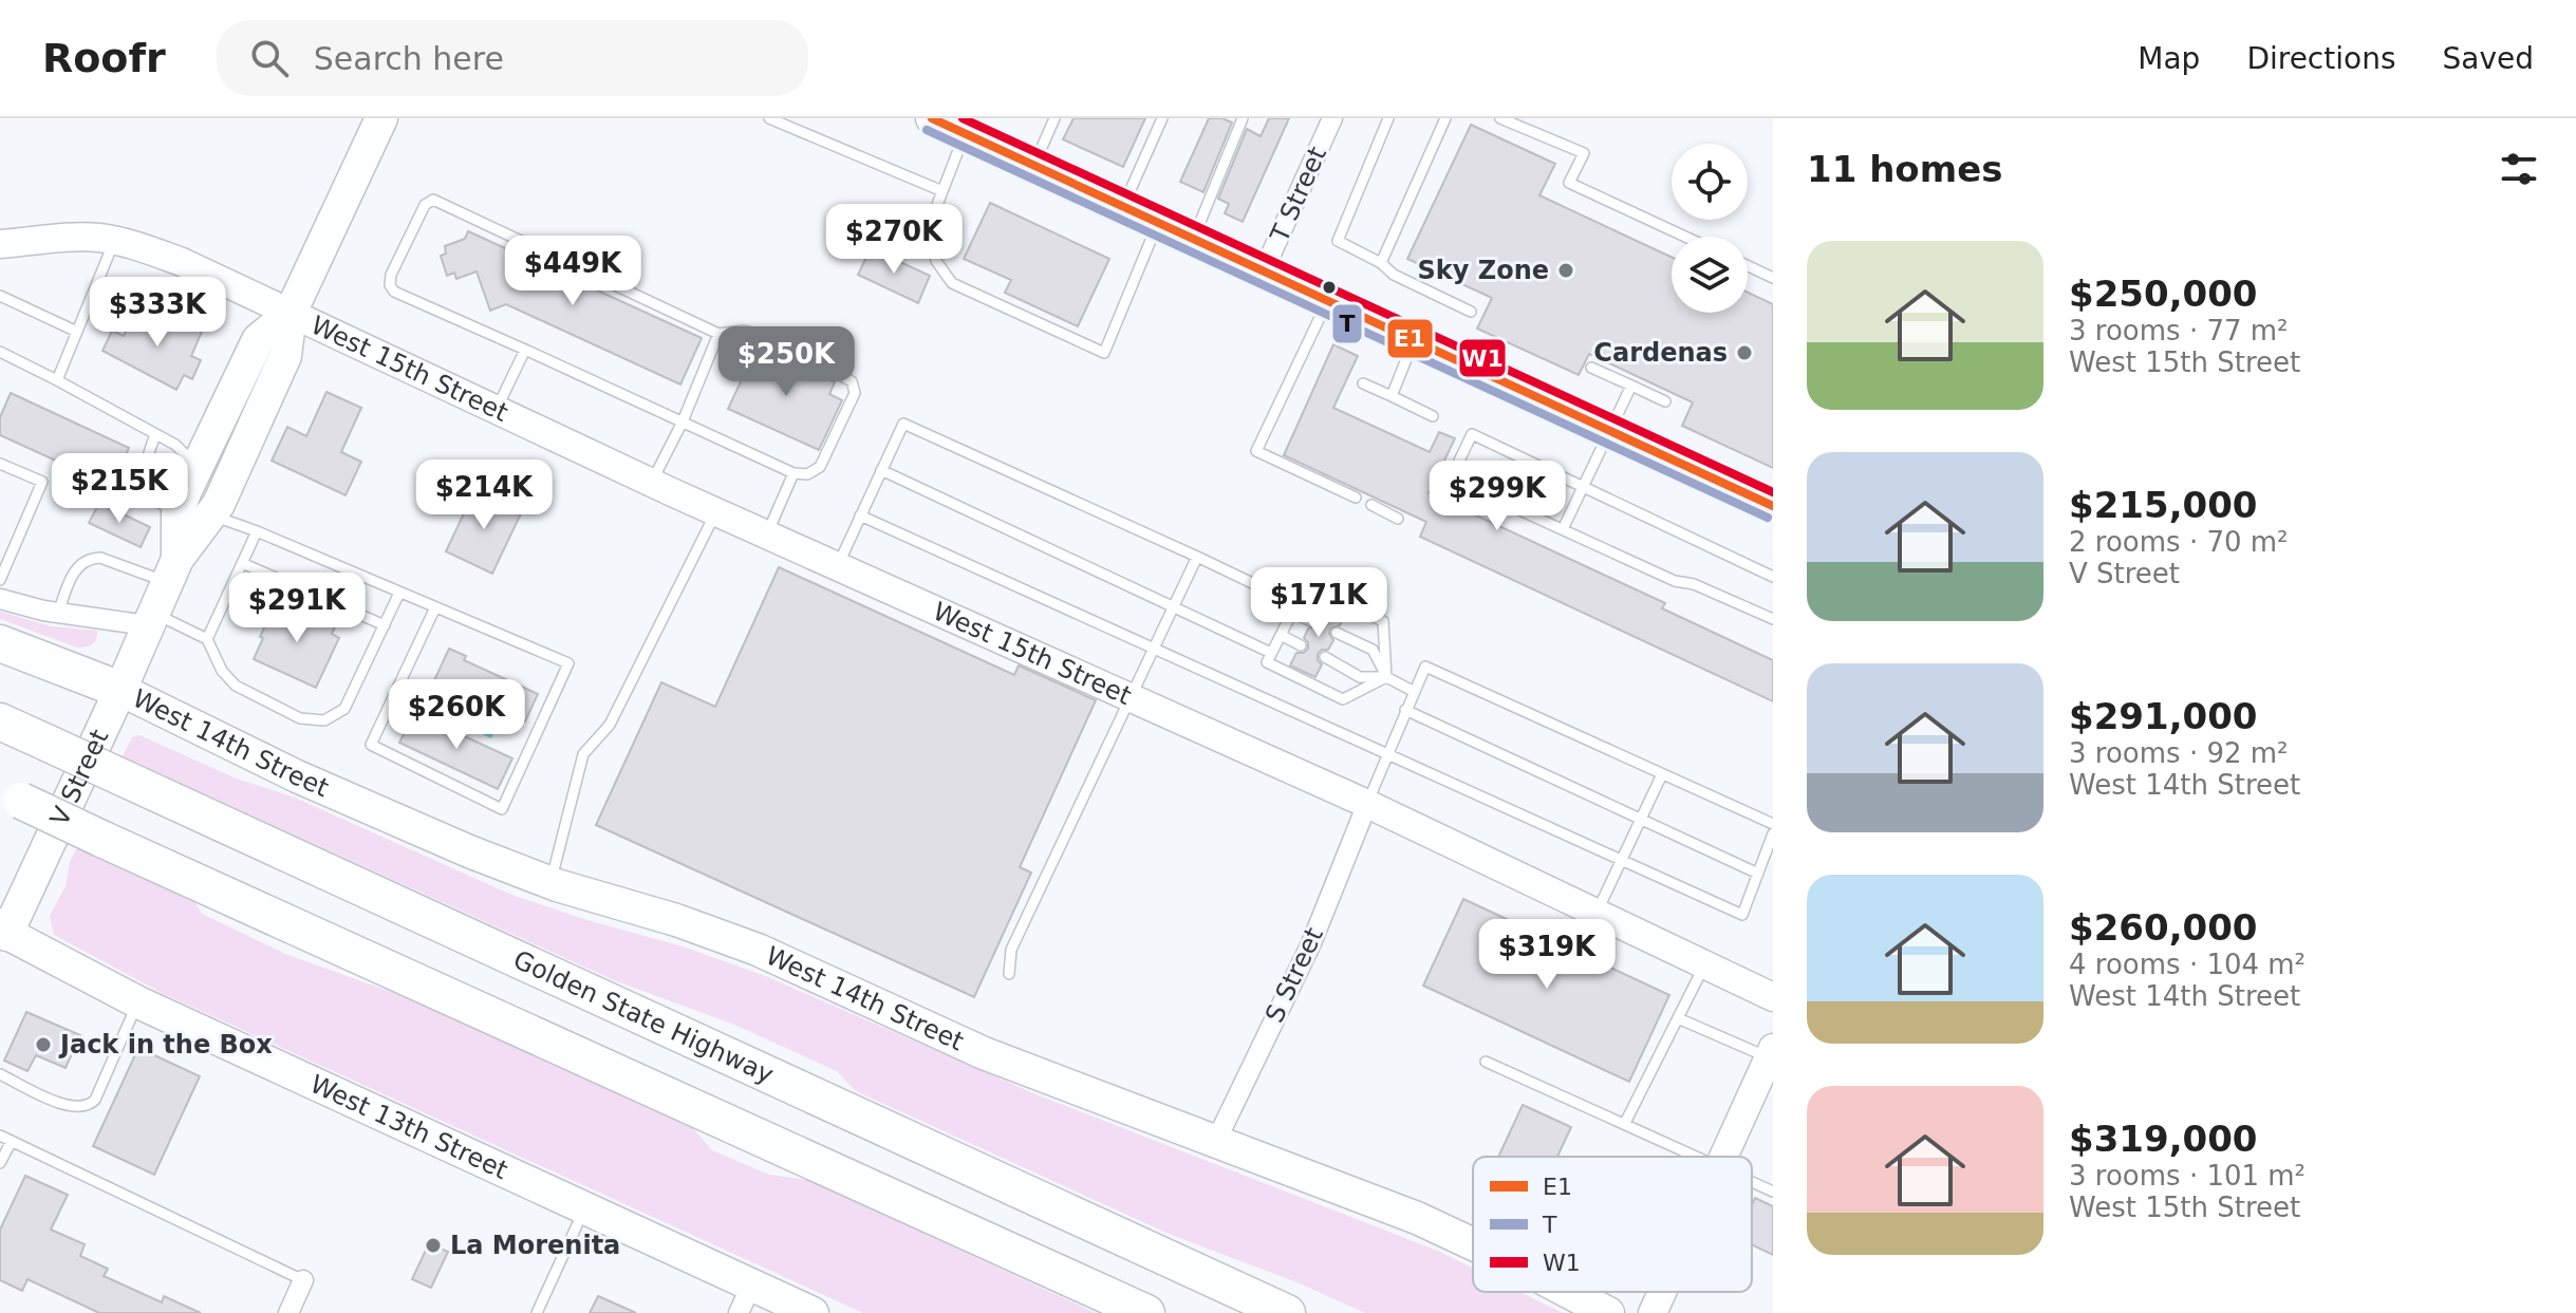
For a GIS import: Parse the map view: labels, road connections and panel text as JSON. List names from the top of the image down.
{
  "streets": {
    "highway": ["Golden State Highway"],
    "main road": ["West 14th Street", "V Street", "West 13th Street"],
    "street": ["T Street", "West 15th Street", "S Street"]
  },
  "crossings": [
    ["West 15th Street", "V Street"],
    ["West 15th Street", "S Street"],
    ["West 14th Street", "V Street"],
    ["West 14th Street", "S Street"],
    ["V Street", "West 13th Street"]
  ],
  "places": [
    "Sky Zone",
    "Cardenas",
    "Jack in the Box",
    "La Morenita"
  ],
  "lines": ["transit line E1", "transit line W1", "transit line T"],
  "legend": ["E1", "T", "W1"],
  "page": {
    "header": "Roofr",
    "search": "Search here",
    "nav": ["Map", "Directions", "Saved"],
    "heading": "11 homes",
    "price": [
      "$270K",
      "$449K",
      "$333K",
      "$250K",
      "$215K",
      "$214K",
      "$299K",
      "$171K",
      "$291K",
      "$260K",
      "$319K"
    ],
    "list": [
      {
        "name": "$250,000",
        "note": "3 rooms · 77 m² · West 15th Street"
      },
      {
        "name": "$215,000",
        "note": "2 rooms · 70 m² · V Street"
      },
      {
        "name": "$291,000",
        "note": "3 rooms · 92 m² · West 14th Street"
      },
      {
        "name": "$260,000",
        "note": "4 rooms · 104 m² · West 14th Street"
      },
      {
        "name": "$319,000",
        "note": "3 rooms · 101 m² · West 15th Street"
      }
    ]
  }
}
